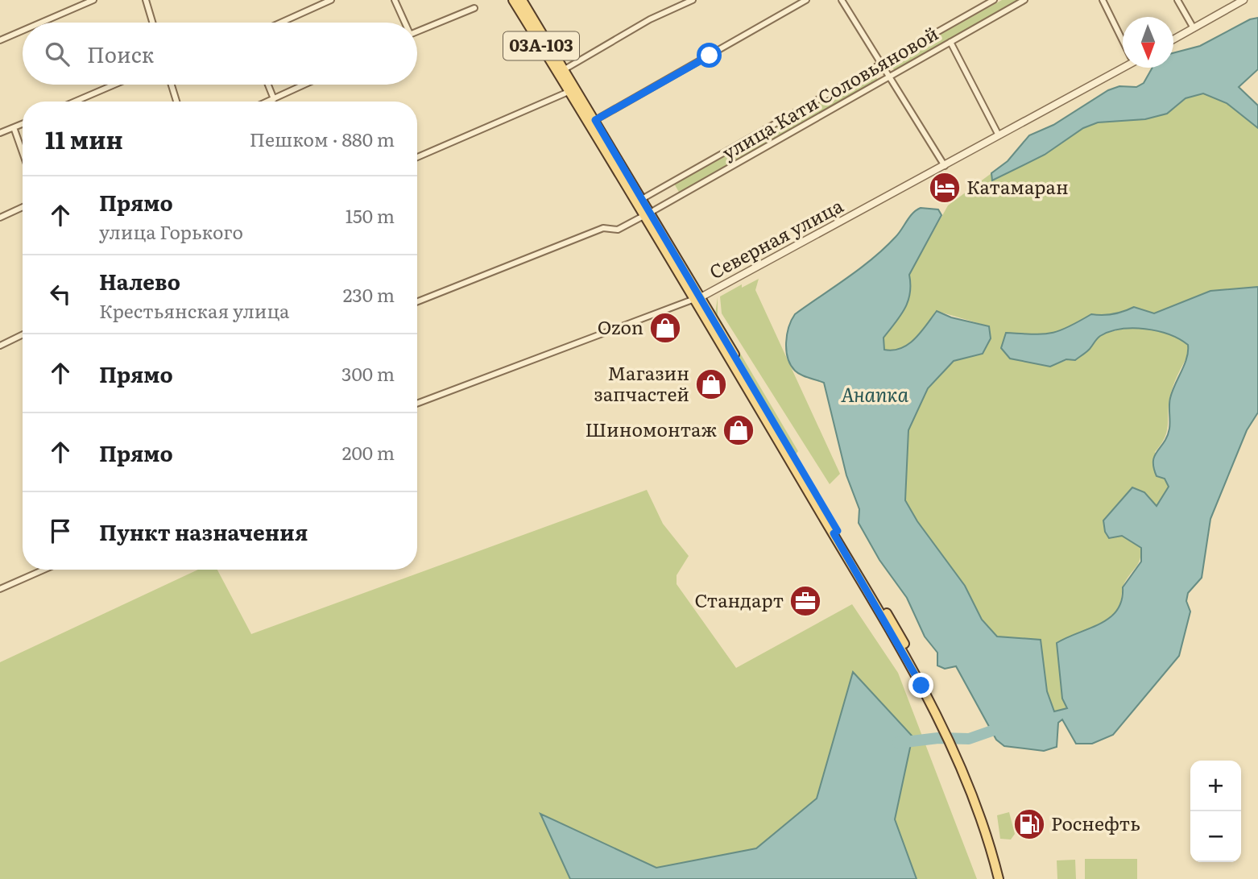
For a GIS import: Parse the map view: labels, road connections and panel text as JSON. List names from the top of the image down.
{
  "streets": {
    "main road": ["03А-103"],
    "street": ["улица Кати Соловьяновой", "Северная улица"]
  },
  "crossings": [
    ["03А-103", "улица Кати Соловьяновой"],
    ["03А-103", "Северная улица"]
  ],
  "water": ["Анапка"],
  "places": {
    "hotel": ["Катамаран"],
    "shop": ["Ozon", "Магазин запчастей", "Шиномонтаж"],
    "office": ["Стандарт"],
    "fuel station": ["Роснефть"]
  },
  "north": "bottom",
  "page": {
    "search": "Поиск",
    "heading": ["11 мин", "Пешком · 880 m"],
    "list": [
      ["Прямо", "улица Горького", "150 m"],
      ["Налево", "Крестьянская улица", "230 m"],
      ["Прямо", "300 m"],
      ["Прямо", "200 m"],
      "Пункт назначения"
    ],
    "map_buttons": ["+", "−"]
  }
}
